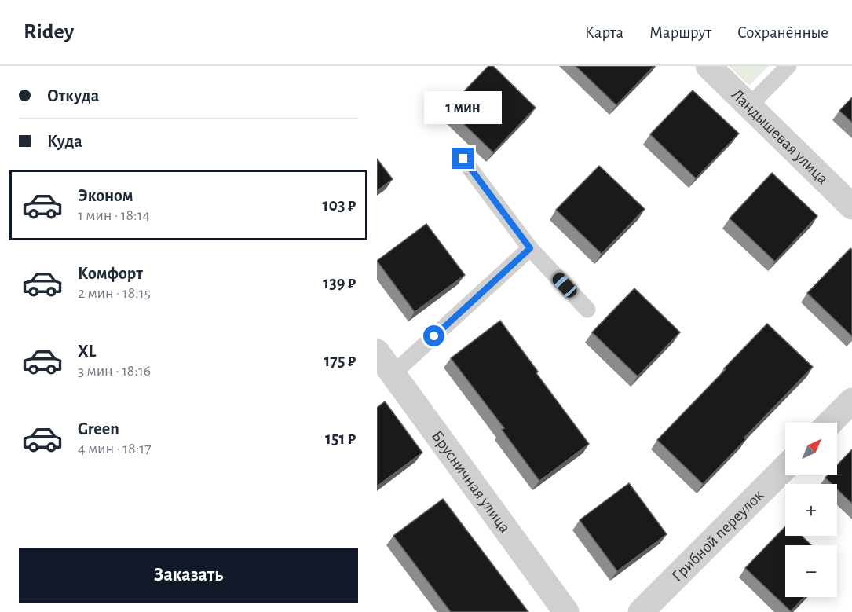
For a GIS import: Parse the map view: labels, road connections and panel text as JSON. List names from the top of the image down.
{
  "streets": {
    "street": ["Ландышевая улица", "Брусничная улица", "Грибной переулок"]
  },
  "north": "top right",
  "page": {
    "header": "Ridey",
    "nav": ["Карта", "Маршрут", "Сохранённые"],
    "banner": ["Откуда", "Куда"],
    "bubble": "1 мин",
    "list": [
      {
        "name": "Эконом",
        "note": "1 мин · 18:14",
        "value": "103 ₽"
      },
      {
        "name": "Комфорт",
        "note": "2 мин · 18:15",
        "value": "139 ₽"
      },
      {
        "name": "XL",
        "note": "3 мин · 18:16",
        "value": "175 ₽"
      },
      {
        "name": "Green",
        "note": "4 мин · 18:17",
        "value": "151 ₽"
      }
    ],
    "map_buttons": ["+", "−"],
    "buttons": "Заказать"
  }
}
